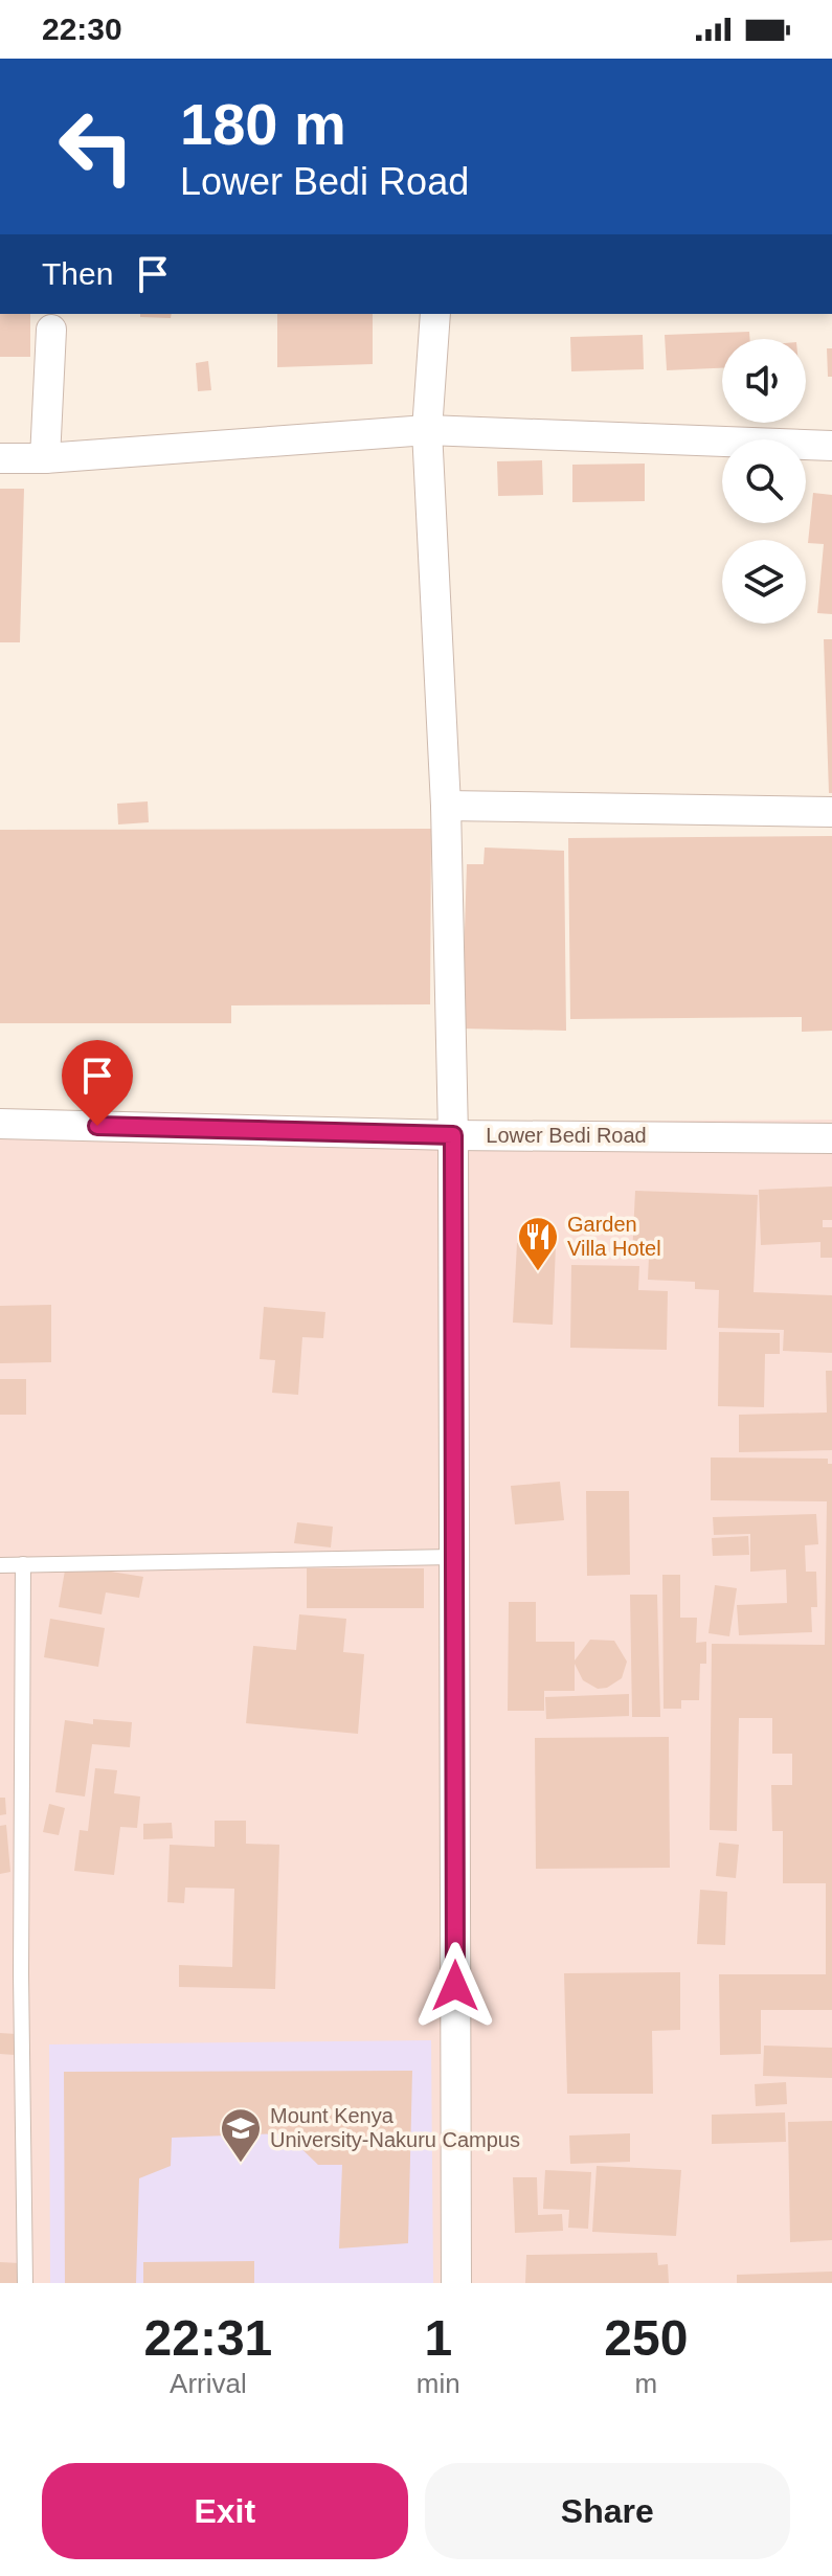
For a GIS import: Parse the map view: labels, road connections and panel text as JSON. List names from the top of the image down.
{
  "streets": {
    "street": ["Lower Bedi Road"]
  },
  "places": {
    "restaurant": ["Garden Villa Hotel"],
    "school or university": ["Mount Kenya University-Nakuru Campus"]
  },
  "page": {
    "status": "22:30",
    "turn": ["180 m", "Lower Bedi Road"],
    "then": "Then",
    "eta": [
      "22:31",
      "Arrival",
      "1",
      "min",
      "250",
      "m"
    ],
    "buttons": ["Exit", "Share"]
  }
}
